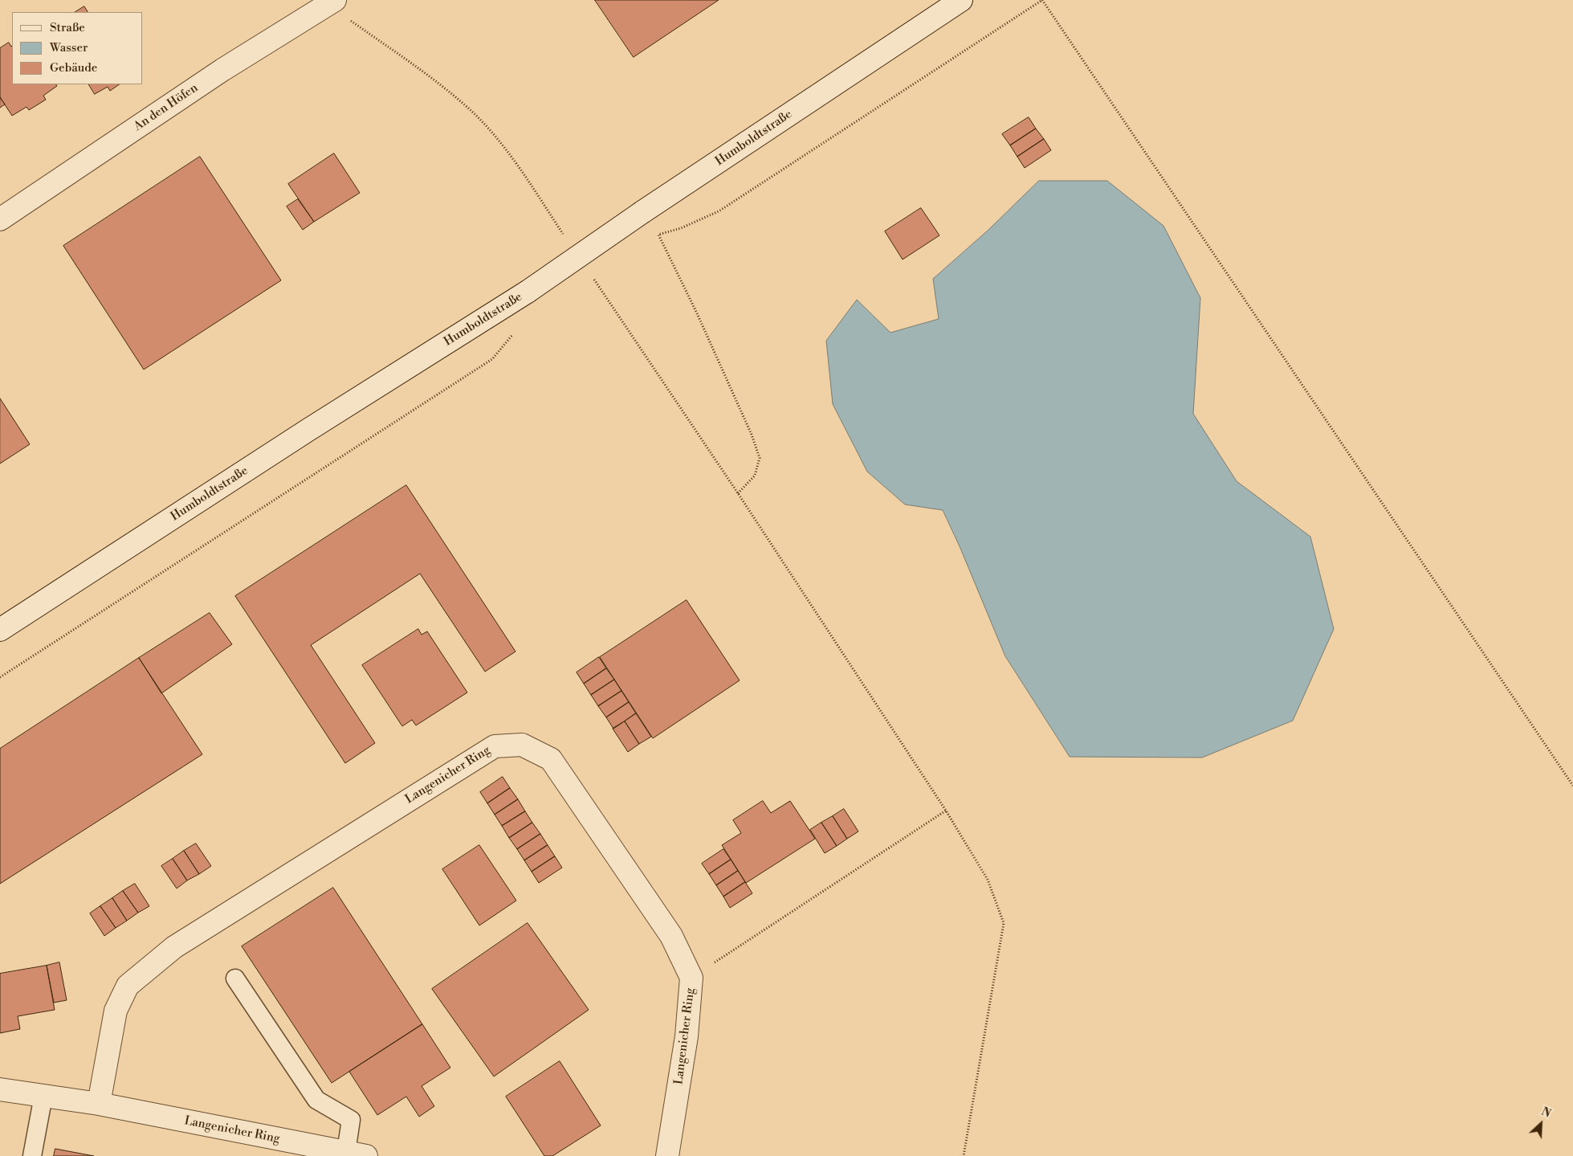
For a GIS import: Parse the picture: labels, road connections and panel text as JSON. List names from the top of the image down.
{
  "streets": {
    "street": ["An den Höfen", "Humboldtstraße", "Langenicher Ring"]
  },
  "legend": ["Straße", "Wasser", "Gebäude"],
  "north": "top right"
}
